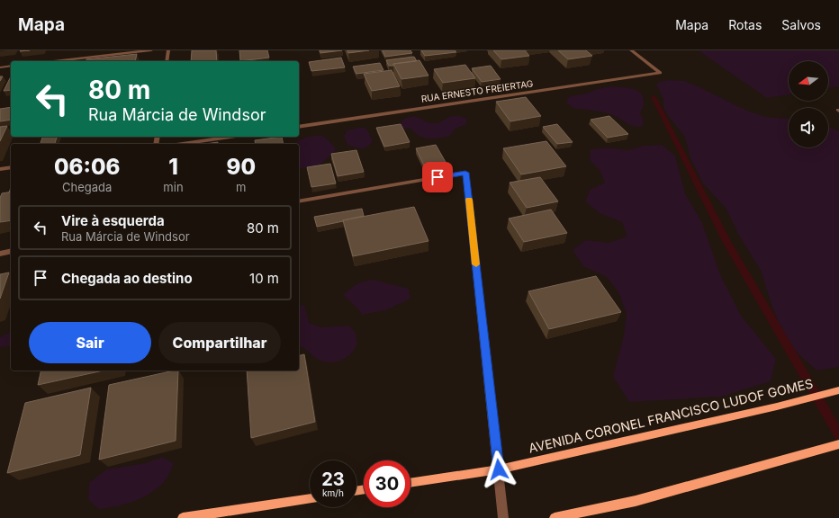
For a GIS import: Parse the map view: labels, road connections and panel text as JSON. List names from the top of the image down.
{
  "streets": {
    "street": ["RUA ERNESTO FREIERTAG", "AVENIDA CORONEL FRANCISCO LUDOF GOMES"]
  },
  "north": "left",
  "page": {
    "header": "Mapa",
    "nav": ["Mapa", "Rotas", "Salvos"],
    "turn": ["80 m", "Rua Márcia de Windsor"],
    "eta": [
      "06:06",
      "Chegada",
      "1",
      "min",
      "90",
      "m"
    ],
    "list": [
      {
        "name": "Vire à esquerda",
        "note": "Rua Márcia de Windsor",
        "value": "80 m"
      },
      {
        "name": "Chegada ao destino",
        "value": "10 m"
      }
    ],
    "buttons": ["Sair", "Compartilhar"],
    "speed": "23 km/h",
    "limit": "30"
  }
}
